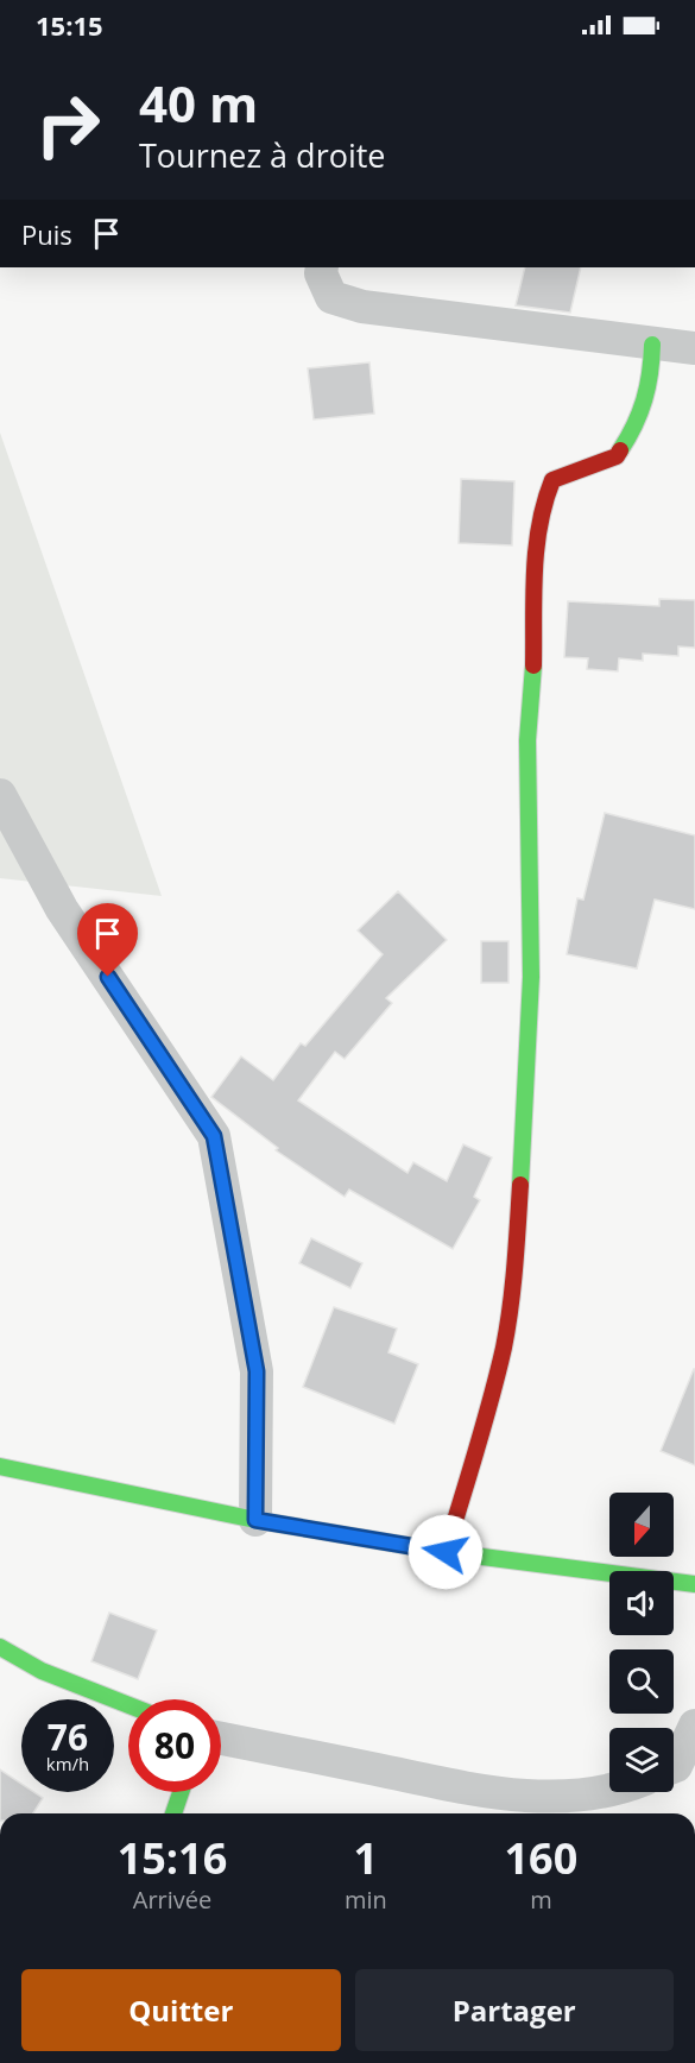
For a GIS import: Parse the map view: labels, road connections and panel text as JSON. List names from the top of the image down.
{
  "north": "bottom",
  "page": {
    "status": "15:15",
    "turn": ["40 m", "Tournez à droite"],
    "then": "Puis",
    "speed": "76 km/h",
    "limit": "80",
    "eta": [
      "15:16",
      "Arrivée",
      "1",
      "min",
      "160",
      "m"
    ],
    "buttons": ["Quitter", "Partager"]
  }
}
